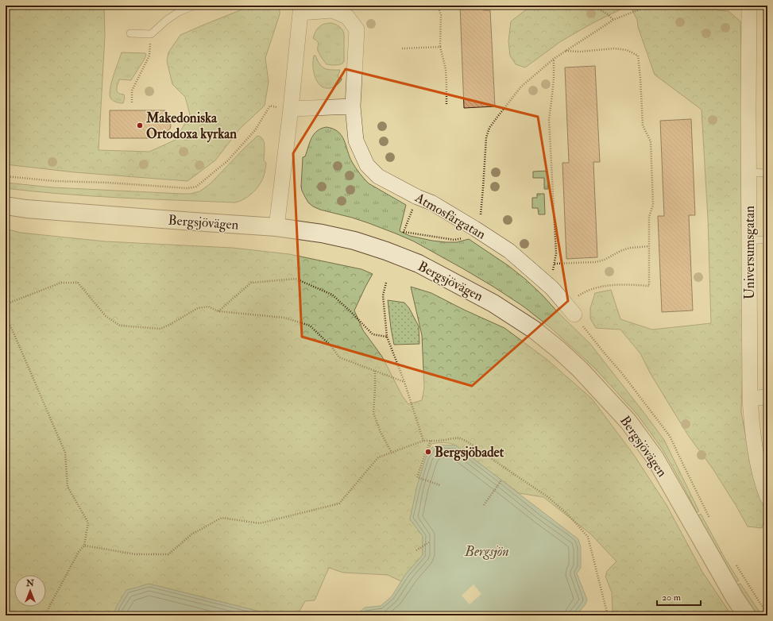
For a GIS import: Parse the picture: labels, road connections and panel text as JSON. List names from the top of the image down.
{
  "streets": {
    "street": ["Atmosfärgatan", "Bergsjövägen", "Universumsgatan"]
  },
  "crossings": [
    ["Atmosfärgatan", "Bergsjövägen"]
  ],
  "water": ["Bergsjön"],
  "places": ["Makedoniska Ortodoxa kyrkan", "Bergsjöbadet"],
  "scale_bar": "20 m",
  "north": "top"
}
